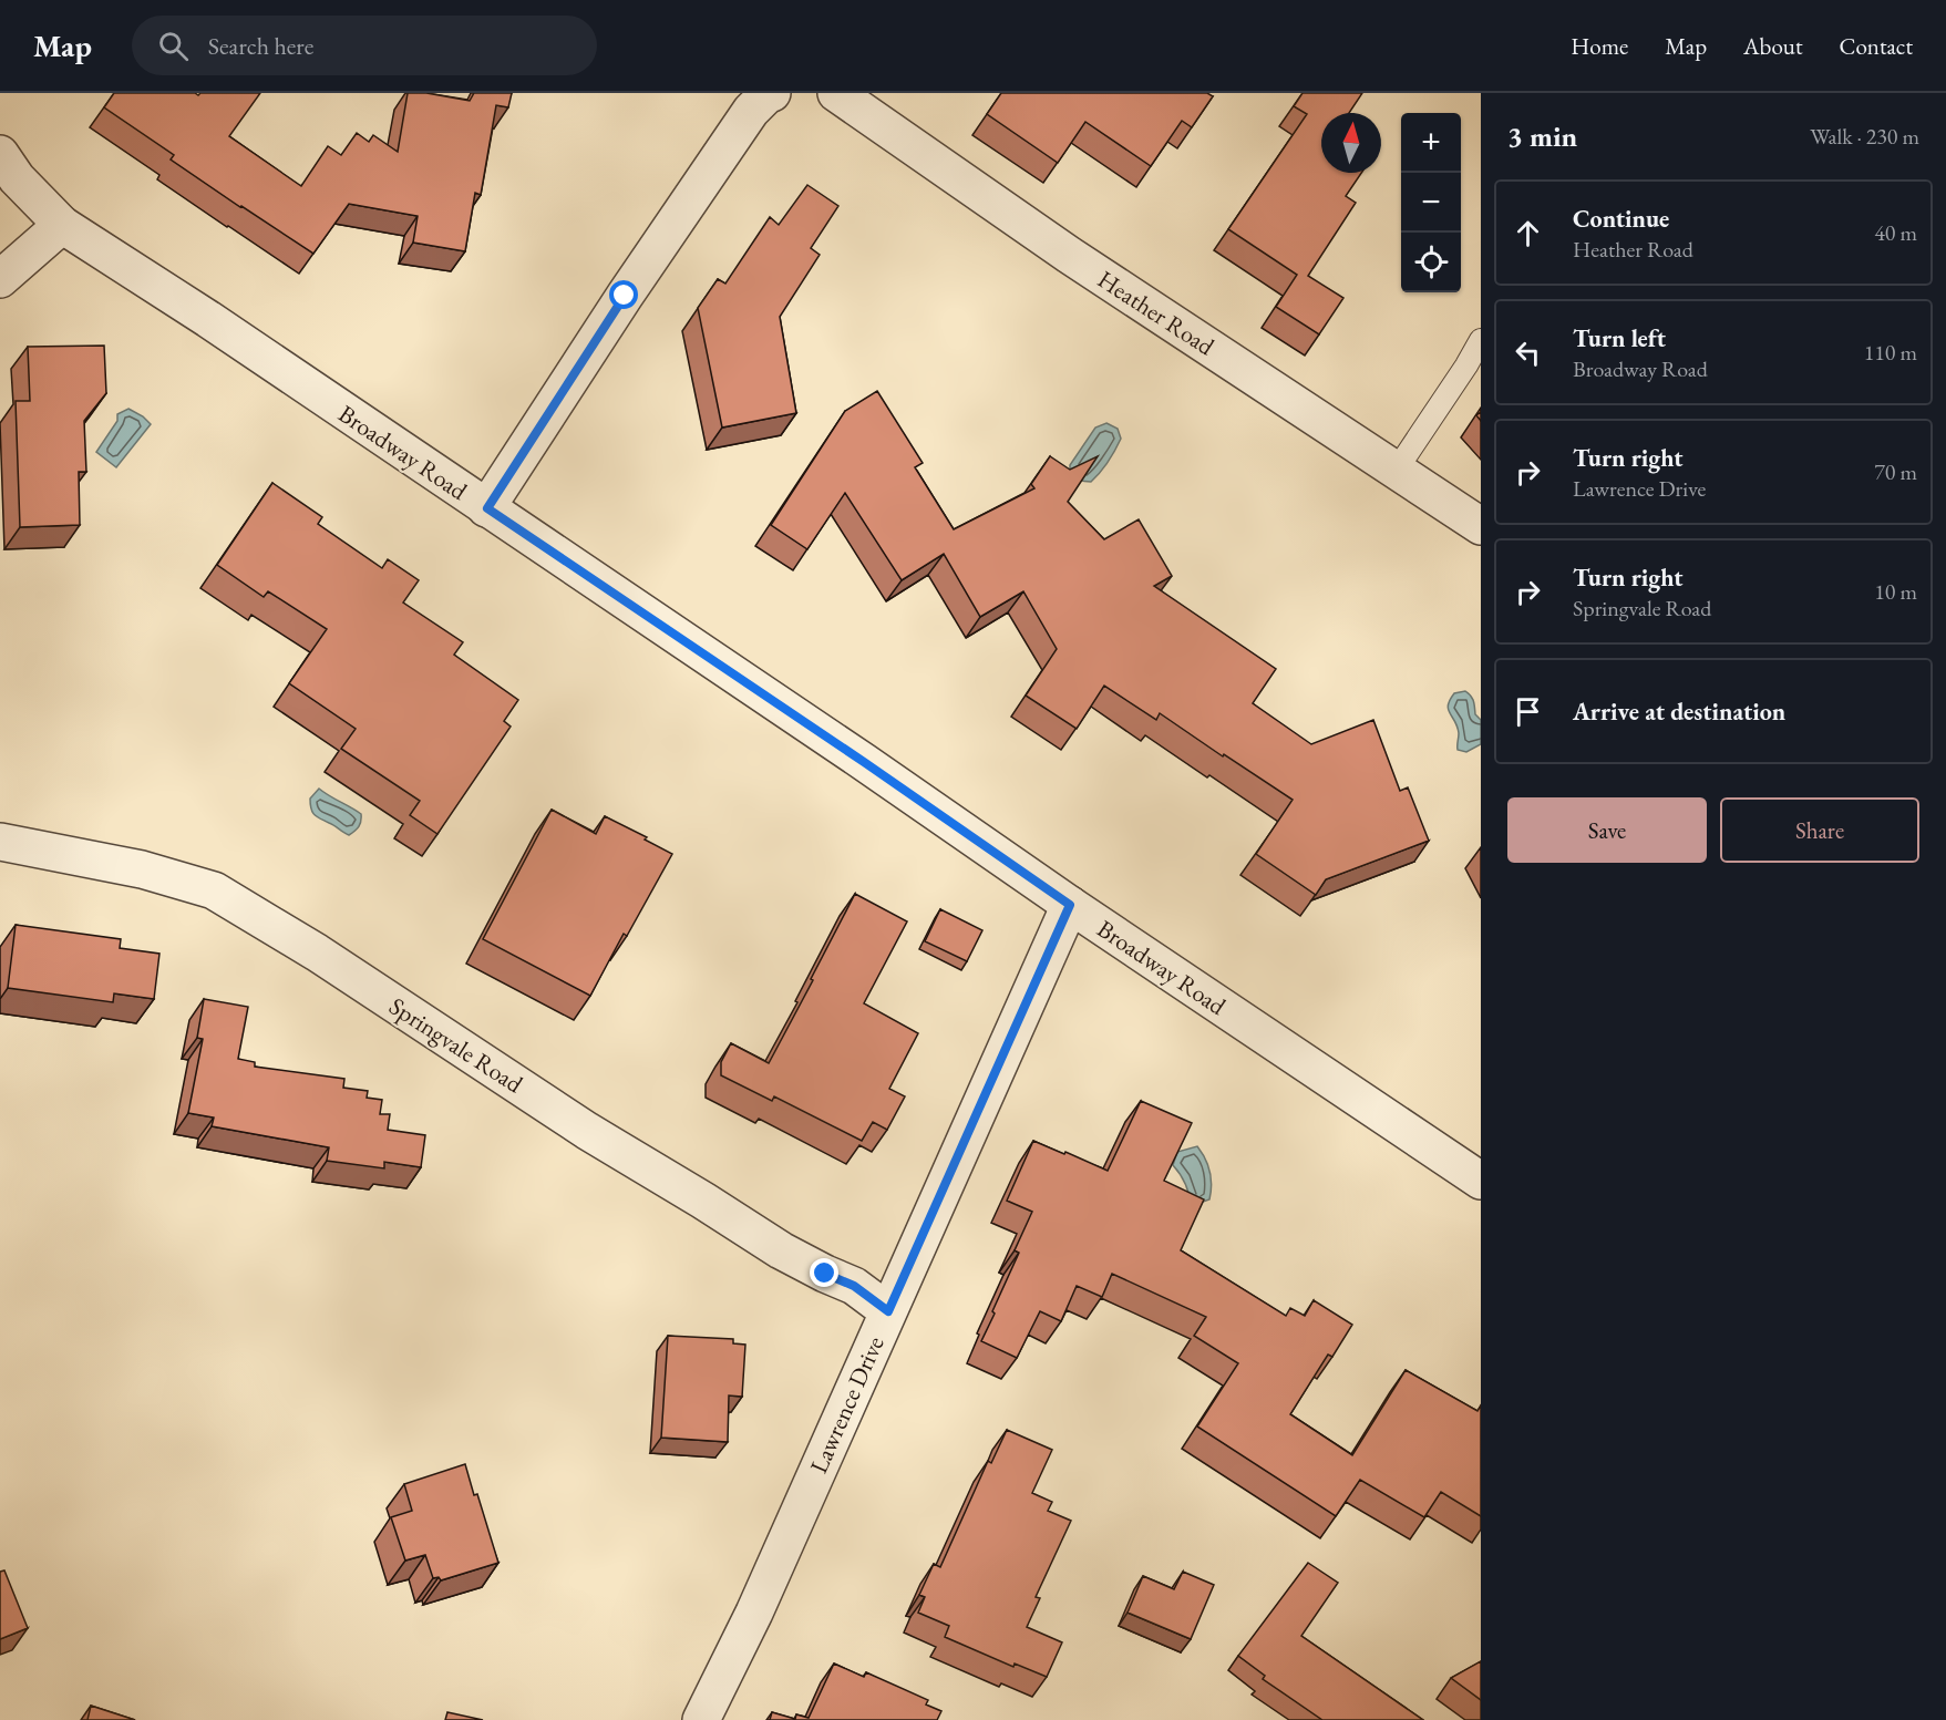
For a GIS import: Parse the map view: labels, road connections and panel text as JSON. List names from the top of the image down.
{
  "streets": {
    "street": [
      "Heather Road",
      "Broadway Road",
      "Springvale Road",
      "Lawrence Drive"
    ]
  },
  "crossings": [
    ["Broadway Road", "Lawrence Drive"],
    ["Springvale Road", "Lawrence Drive"]
  ],
  "north": "top",
  "page": {
    "header": "Map",
    "search": "Search here",
    "nav": [
      "Home",
      "Map",
      "About",
      "Contact"
    ],
    "heading": ["3 min", "Walk · 230 m"],
    "map_buttons": ["+", "−"],
    "list": [
      ["Continue", "Heather Road", "40 m"],
      ["Turn left", "Broadway Road", "110 m"],
      ["Turn right", "Lawrence Drive", "70 m"],
      ["Turn right", "Springvale Road", "10 m"],
      "Arrive at destination"
    ],
    "buttons": ["Save", "Share"]
  }
}
